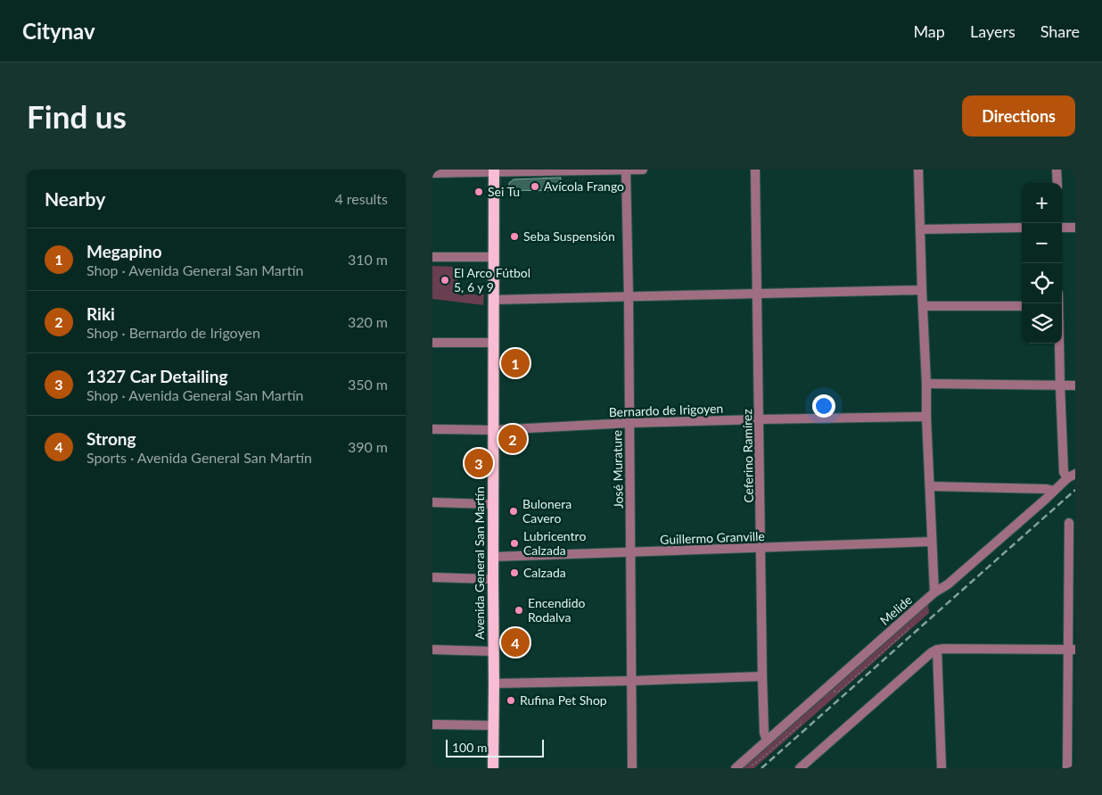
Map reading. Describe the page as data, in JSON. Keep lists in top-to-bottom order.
{
  "streets": {
    "main road": ["Avenida General San Martín"],
    "street": [
      "Bernardo de Irigoyen",
      "Ceferino Ramírez",
      "José Murature",
      "Guillermo Granville",
      "Melide"
    ]
  },
  "crossings": [
    ["Bernardo de Irigoyen", "Ceferino Ramírez"],
    ["Bernardo de Irigoyen", "José Murature"],
    ["Bernardo de Irigoyen", "Avenida General San Martín"],
    ["Ceferino Ramírez", "Guillermo Granville"],
    ["Ceferino Ramírez", "Melide"],
    ["José Murature", "Guillermo Granville"],
    ["Guillermo Granville", "Avenida General San Martín"]
  ],
  "places": [
    "Avícola Frango",
    "Sei Tu",
    "Seba Suspensión",
    "El Arco Fútbol 5, 6 y 9",
    "Bulonera Cavero",
    "Lubricentro Calzada",
    "Calzada",
    "Encendido Rodalva",
    "Rufina Pet Shop"
  ],
  "scale_bar": "100 m",
  "page": {
    "header": "Citynav",
    "nav": ["Map", "Layers", "Share"],
    "buttons": "Directions",
    "title": "Find us",
    "heading": ["Nearby", "4 results"],
    "map_buttons": ["+", "−"],
    "list": [
      {
        "mark": "1",
        "name": "Megapino",
        "note": "Shop · Avenida General San Martín",
        "value": "310 m"
      },
      {
        "mark": "2",
        "name": "Riki",
        "note": "Shop · Bernardo de Irigoyen",
        "value": "320 m"
      },
      {
        "mark": "3",
        "name": "1327 Car Detailing",
        "note": "Shop · Avenida General San Martín",
        "value": "350 m"
      },
      {
        "mark": "4",
        "name": "Strong",
        "note": "Sports · Avenida General San Martín",
        "value": "390 m"
      }
    ],
    "pins": [
      "1",
      "2",
      "3",
      "4"
    ],
    "scale": "100 m"
  }
}
